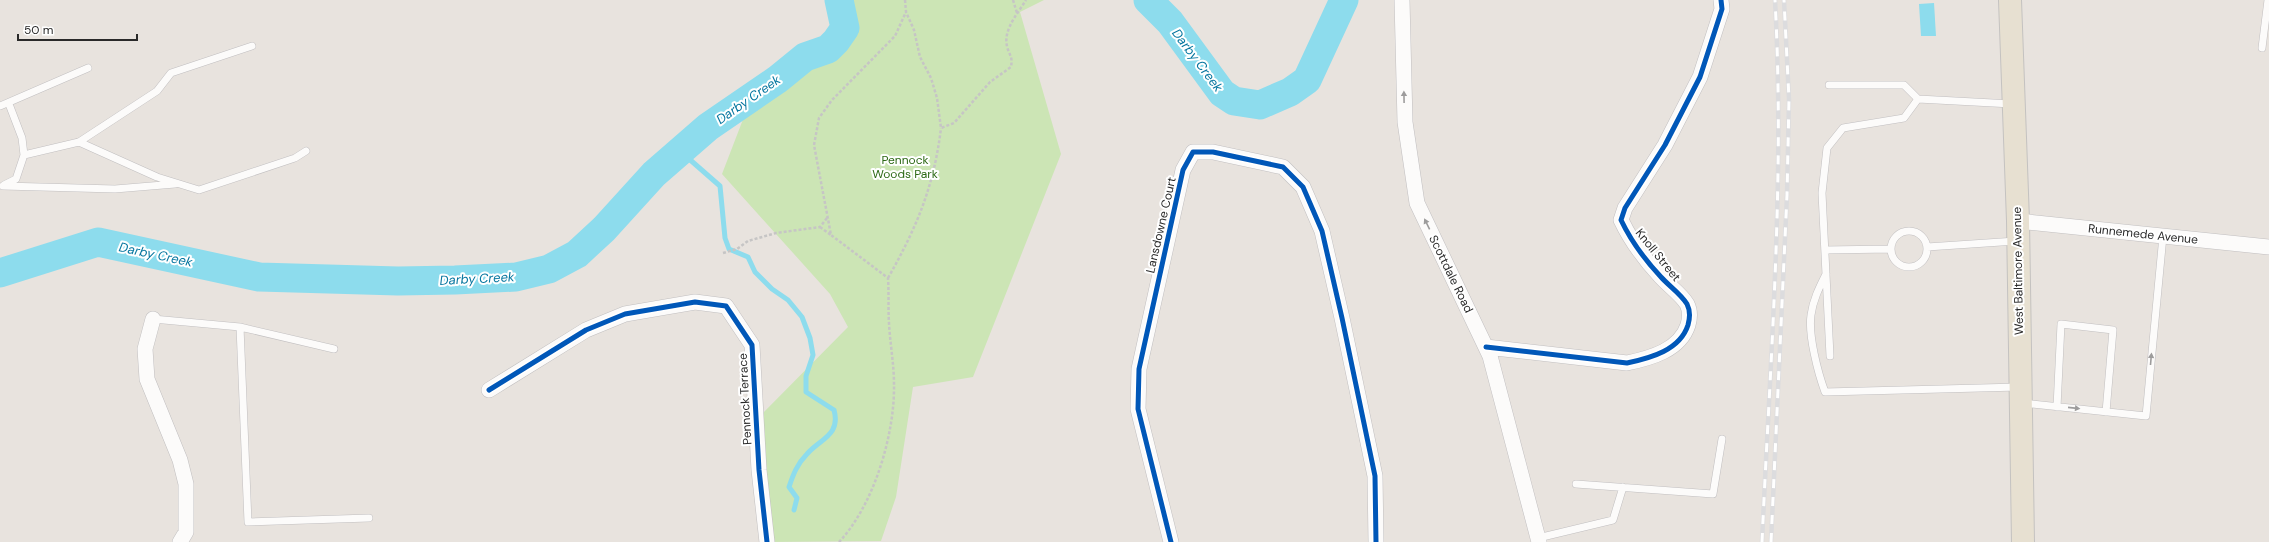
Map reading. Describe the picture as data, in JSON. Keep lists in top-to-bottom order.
{
  "streets": {
    "main road": ["West Baltimore Avenue"],
    "street": [
      "Lansdowne Court",
      "Runnemede Avenue",
      "Knoll Street",
      "Scottdale Road",
      "Pennock Terrace"
    ]
  },
  "crossings": [
    ["Runnemede Avenue", "West Baltimore Avenue"],
    ["Knoll Street", "Scottdale Road"]
  ],
  "one_way": ["Scottdale Road"],
  "water": ["Darby Creek"],
  "parks": ["Pennock Woods Park"],
  "scale_bar": "50 m"
}
